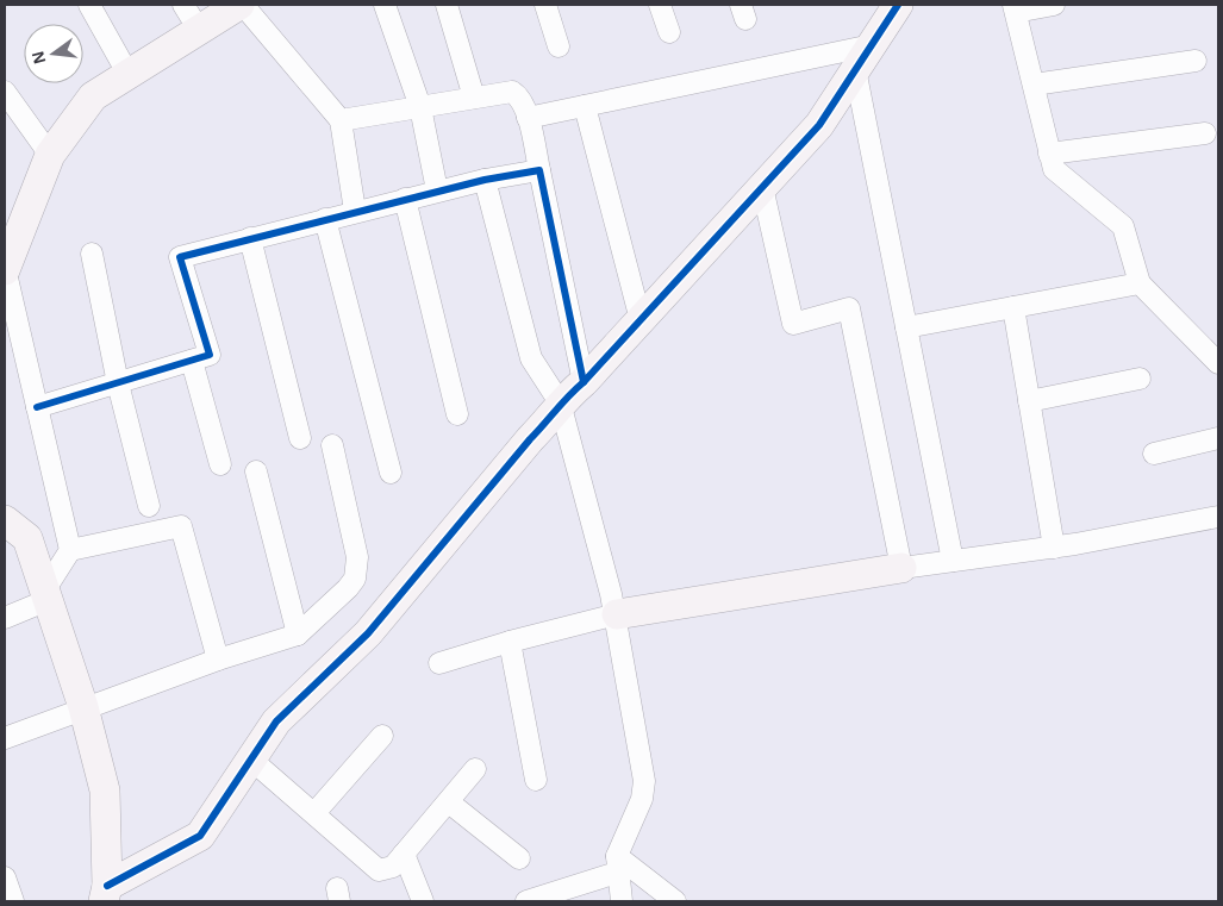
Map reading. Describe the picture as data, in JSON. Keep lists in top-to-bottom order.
{
  "north": "left"
}
